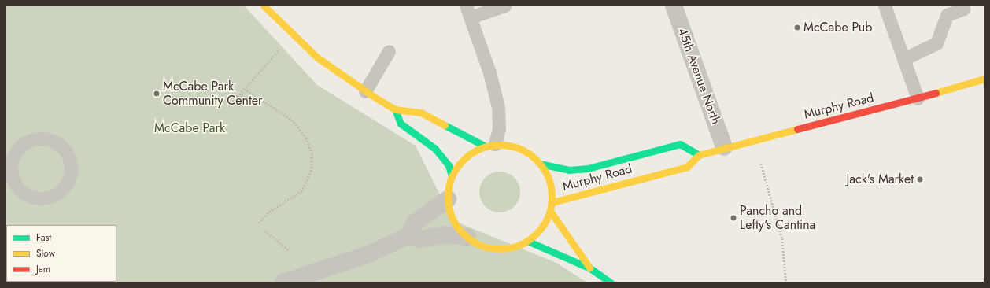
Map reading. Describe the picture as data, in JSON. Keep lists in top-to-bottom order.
{
  "streets": {
    "main road": ["Murphy Road"],
    "street": ["45th Avenue North"]
  },
  "crossings": [
    ["45th Avenue North", "Murphy Road"]
  ],
  "parks": ["McCabe Park"],
  "places": [
    "McCabe Pub",
    "McCabe Park Community Center",
    "Jack's Market",
    "Pancho and Lefty's Cantina"
  ],
  "legend": ["Fast", "Slow", "Jam"]
}
